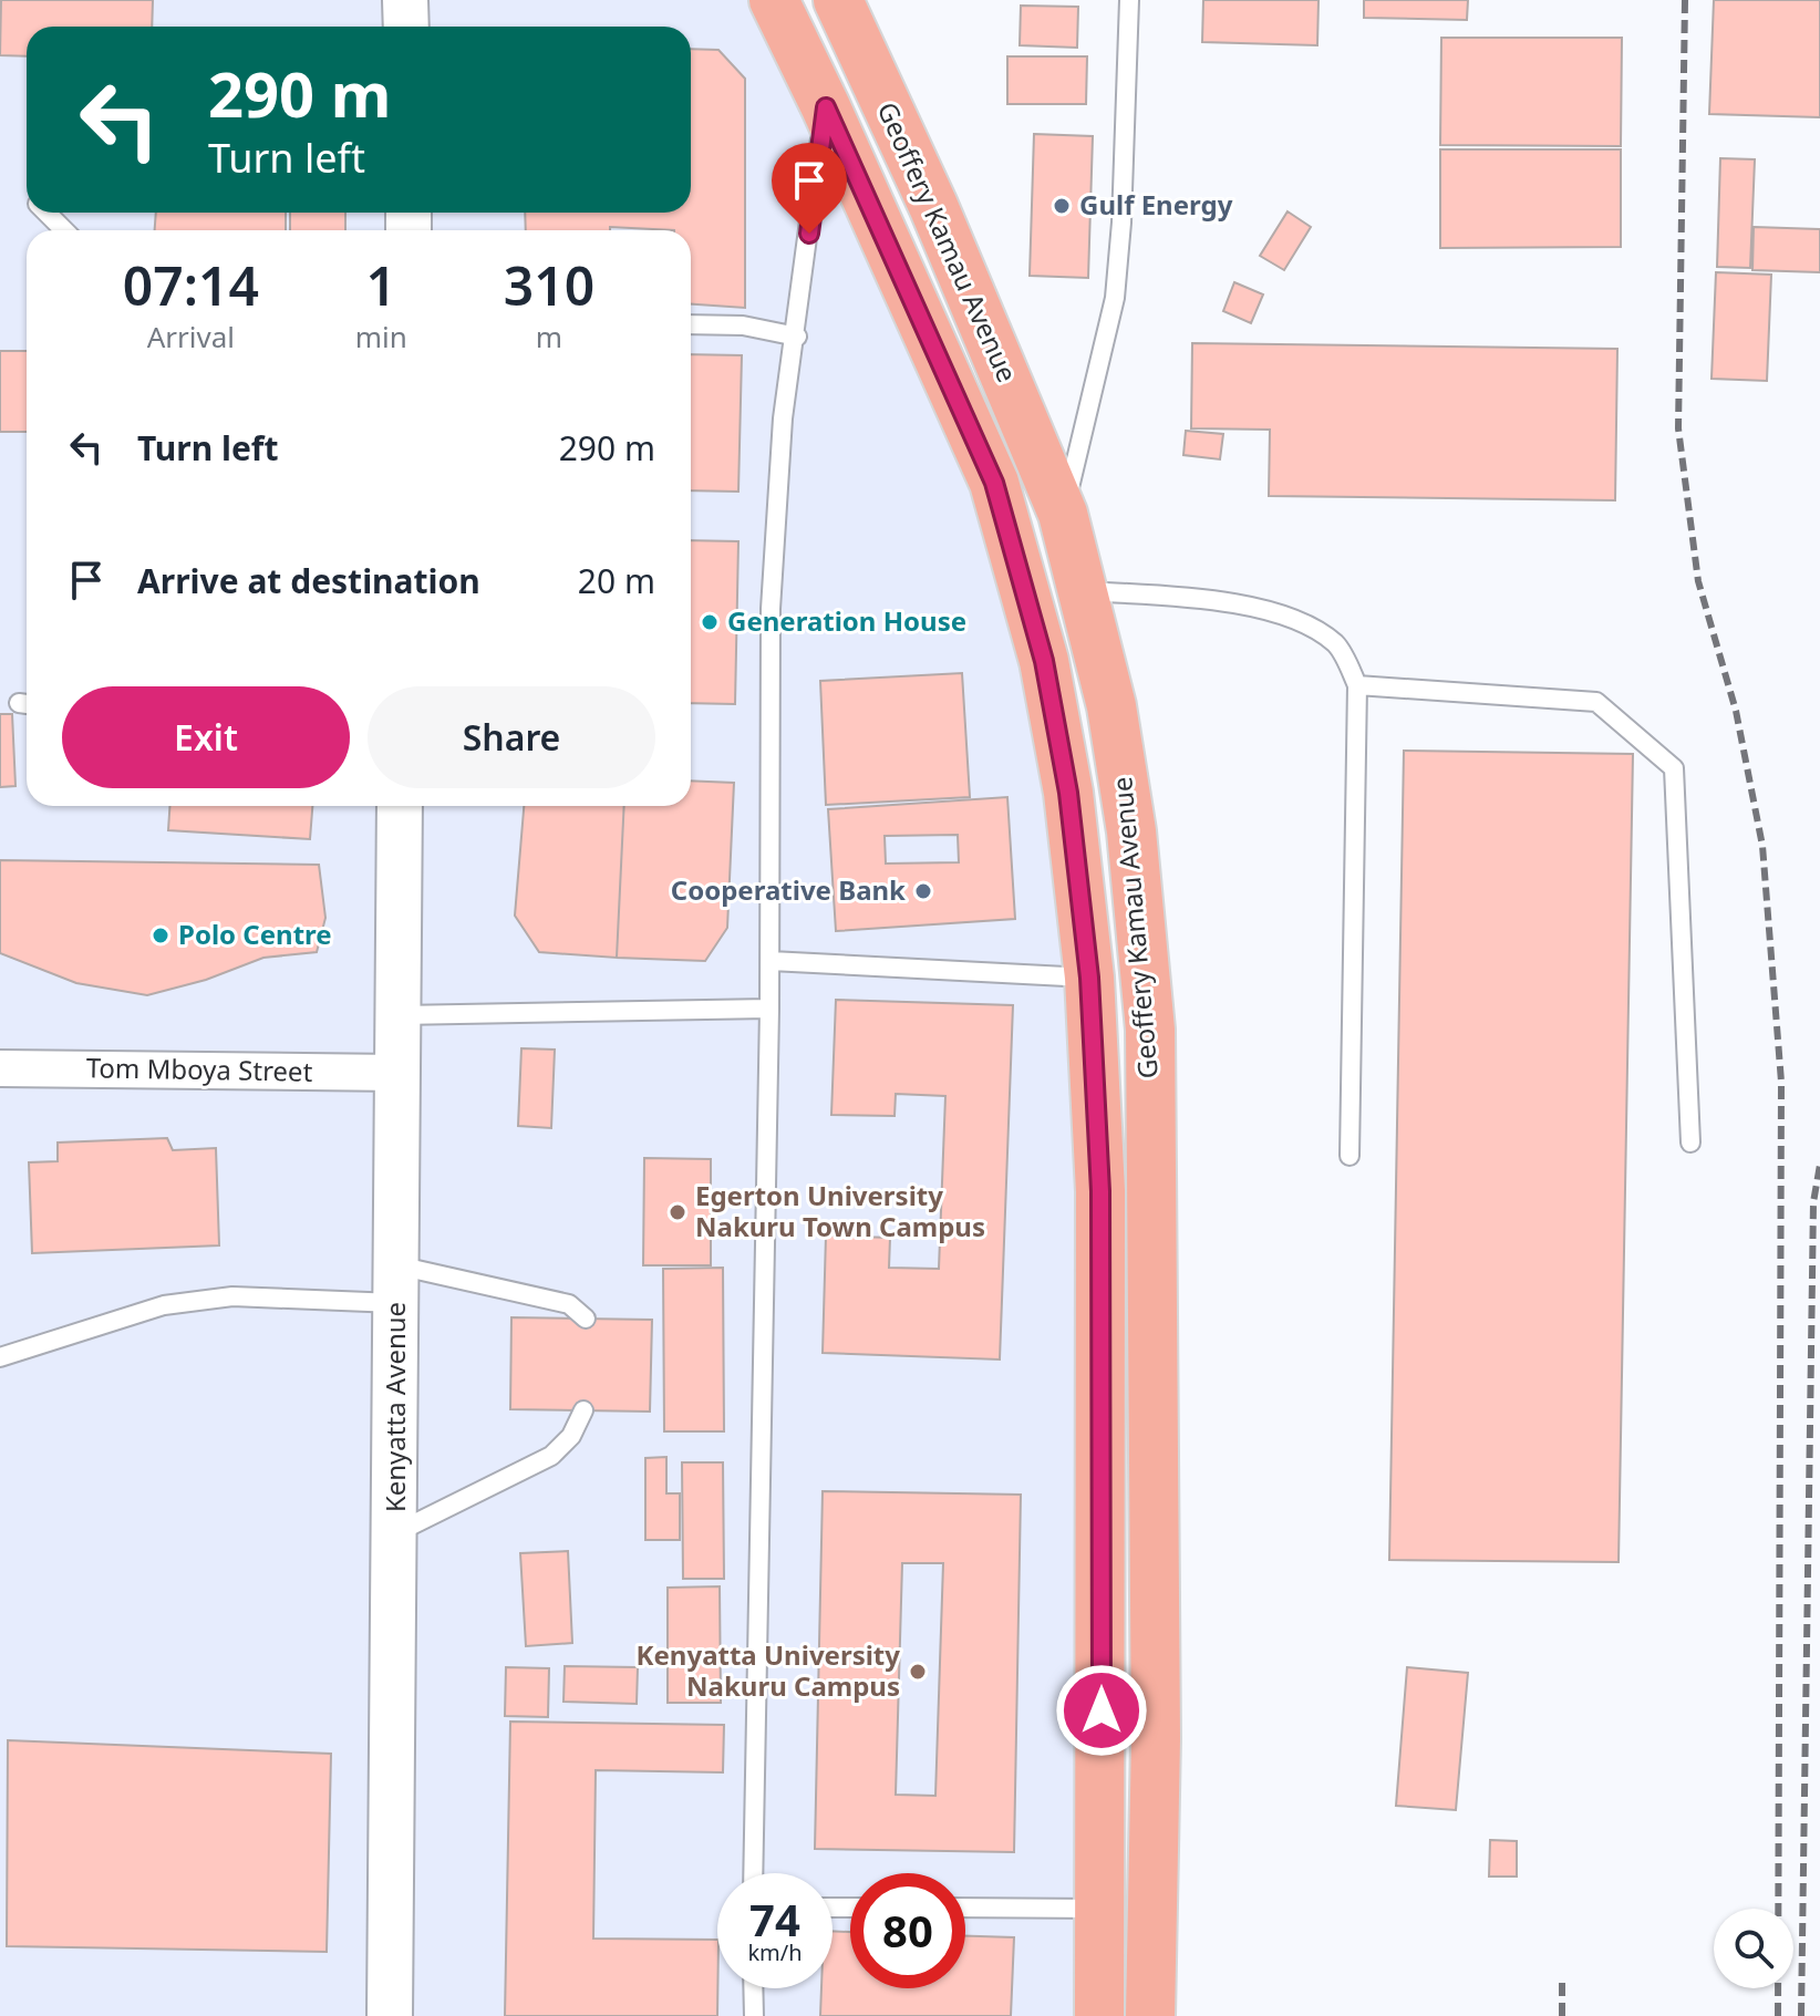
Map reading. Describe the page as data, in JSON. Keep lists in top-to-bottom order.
{
  "streets": {
    "highway": ["Geoffery Kamau Avenue"],
    "street": ["Tom Mboya Street", "Kenyatta Avenue"]
  },
  "crossings": [
    ["Tom Mboya Street", "Kenyatta Avenue"]
  ],
  "places": [
    "Gulf Energy",
    "Generation House",
    "Cooperative Bank",
    "Polo Centre",
    "Egerton University Nakuru Town Campus",
    "Kenyatta University Nakuru Campus"
  ],
  "page": {
    "turn": ["290 m", "Turn left"],
    "eta": [
      "07:14",
      "Arrival",
      "1",
      "min",
      "310",
      "m"
    ],
    "list": [
      {
        "name": "Turn left",
        "value": "290 m"
      },
      {
        "name": "Arrive at destination",
        "value": "20 m"
      }
    ],
    "buttons": ["Exit", "Share"],
    "speed": "74 km/h",
    "limit": "80"
  }
}
